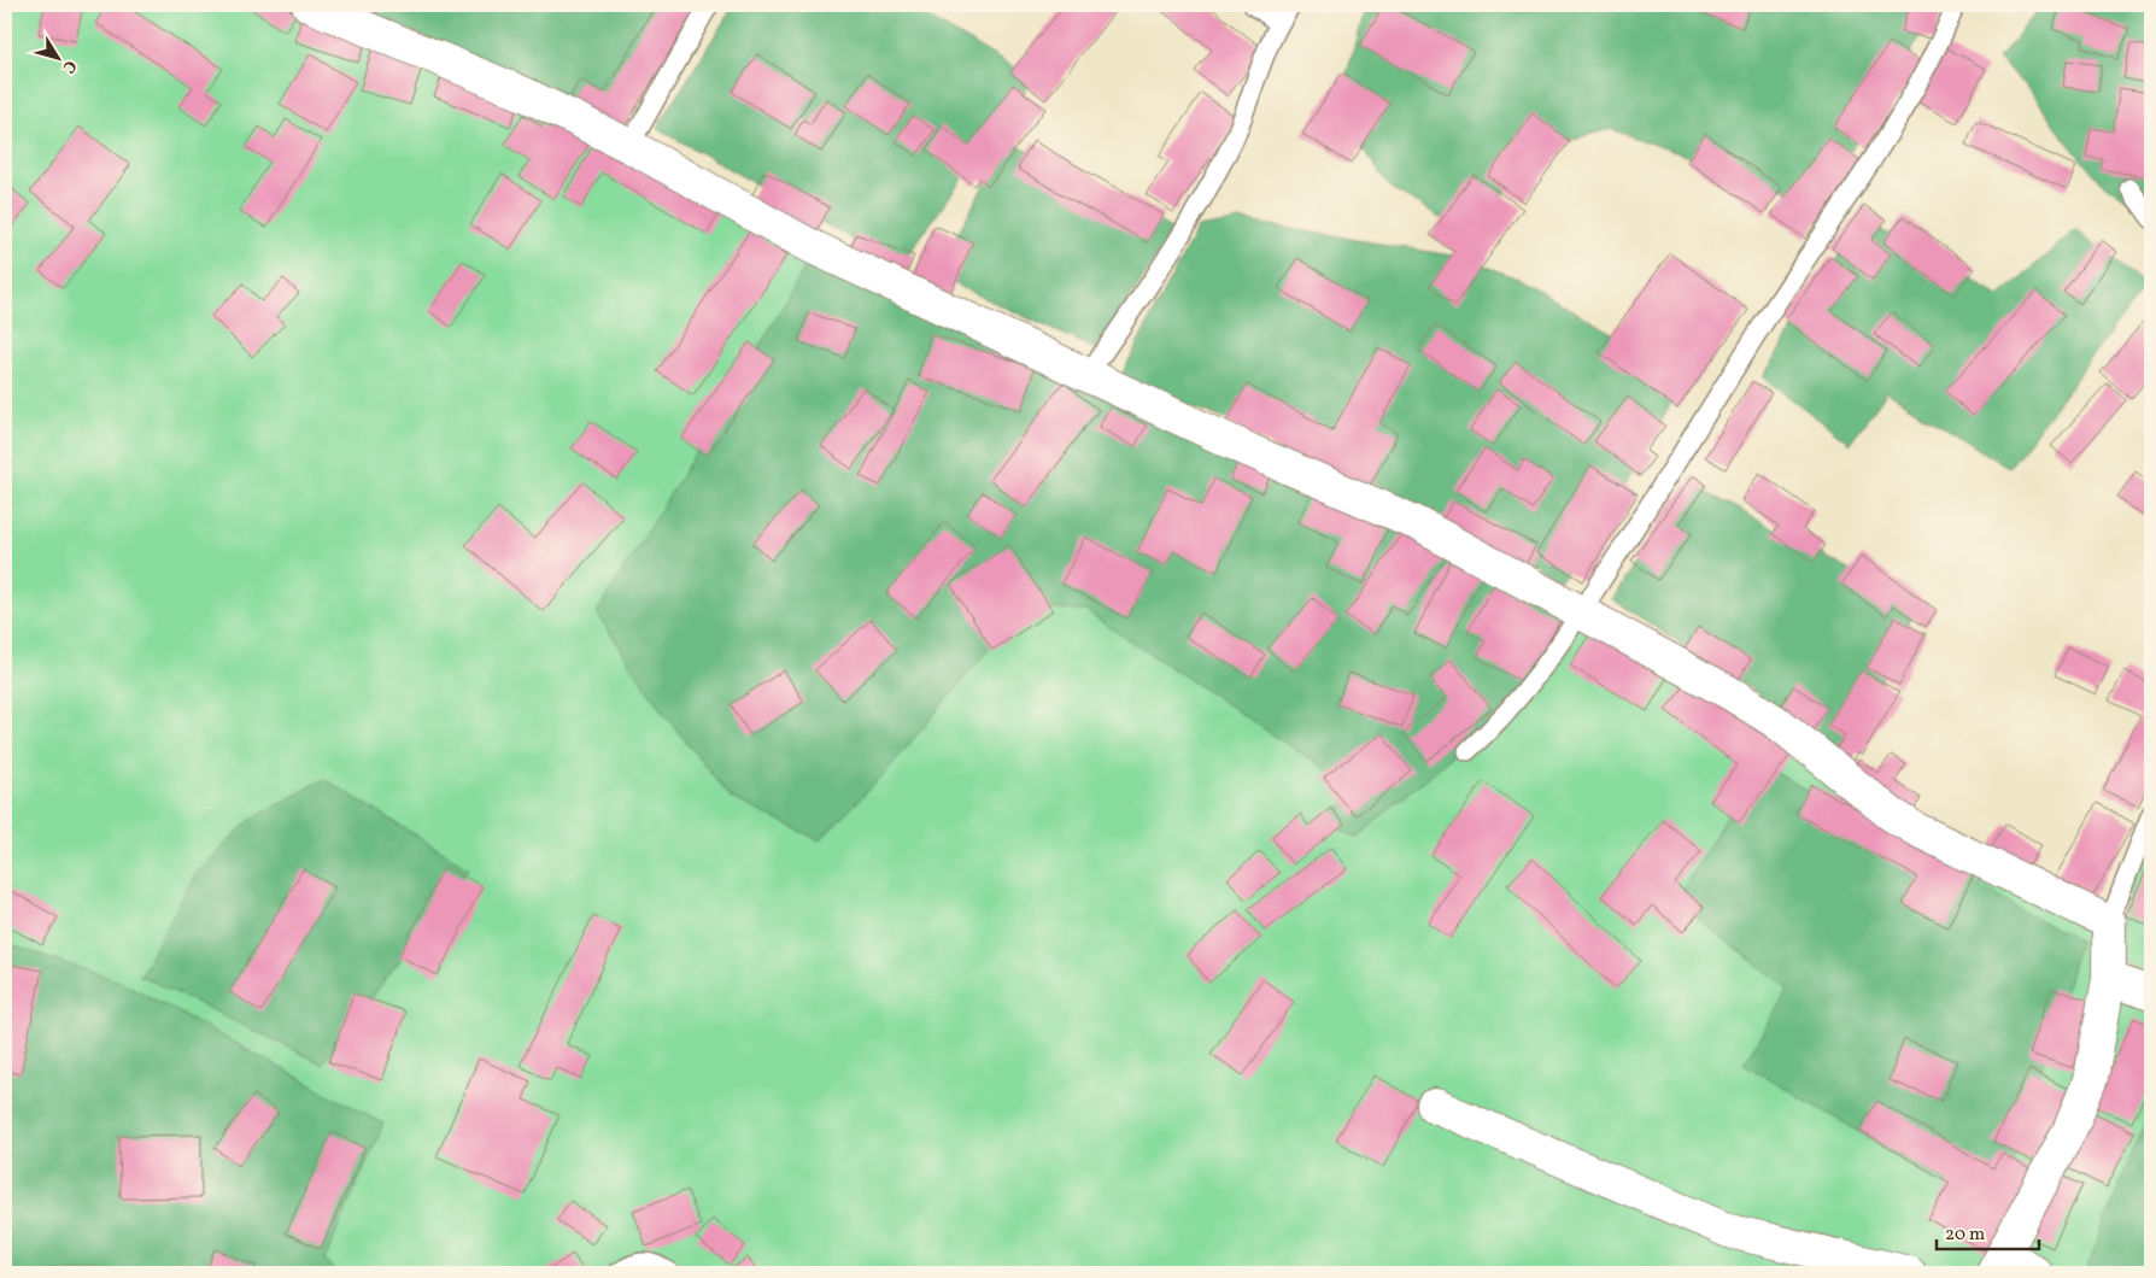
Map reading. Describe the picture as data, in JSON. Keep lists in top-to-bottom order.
{
  "scale_bar": "20 m",
  "north": "bottom right"
}
